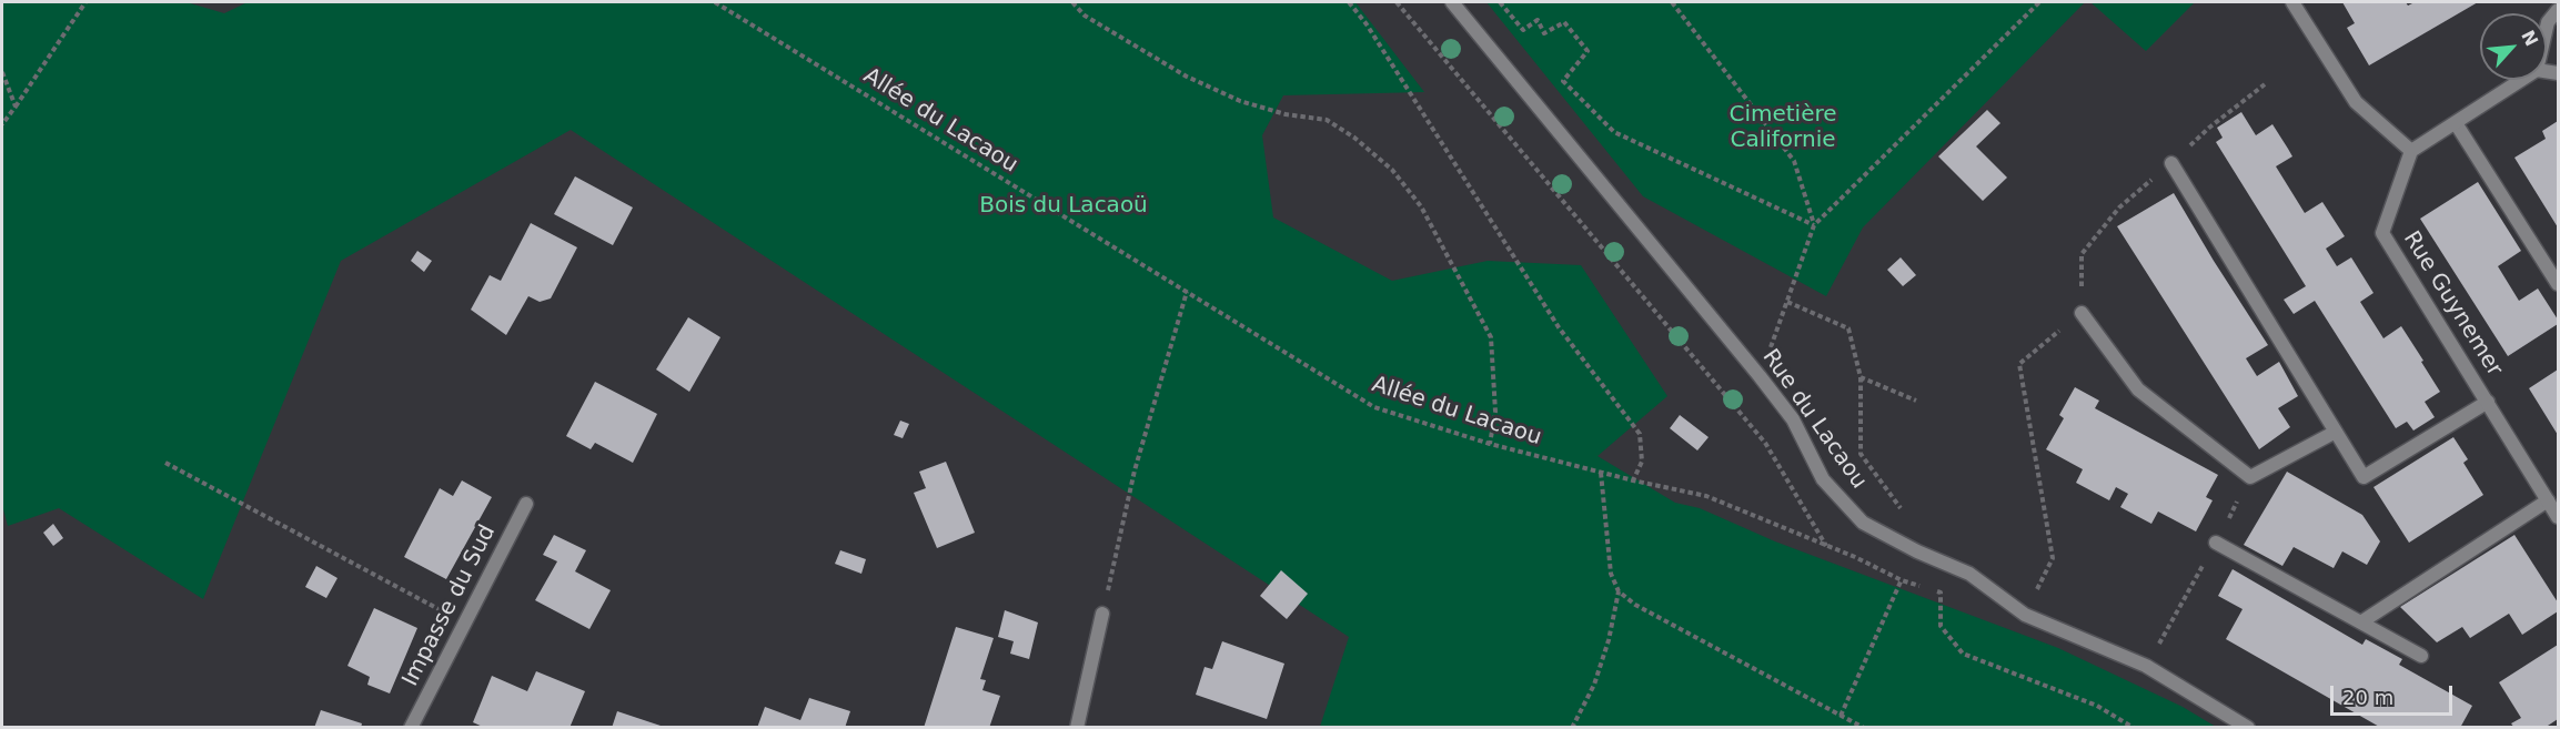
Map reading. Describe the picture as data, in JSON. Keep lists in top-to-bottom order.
{
  "streets": {
    "street": ["Rue Guynemer", "Rue du Lacaou", "Impasse du Sud"],
    "path": ["Allée du Lacaou"]
  },
  "parks": ["Cimetière Californie", "Bois du Lacaoü"],
  "scale_bar": "20 m",
  "north": "top right"
}
